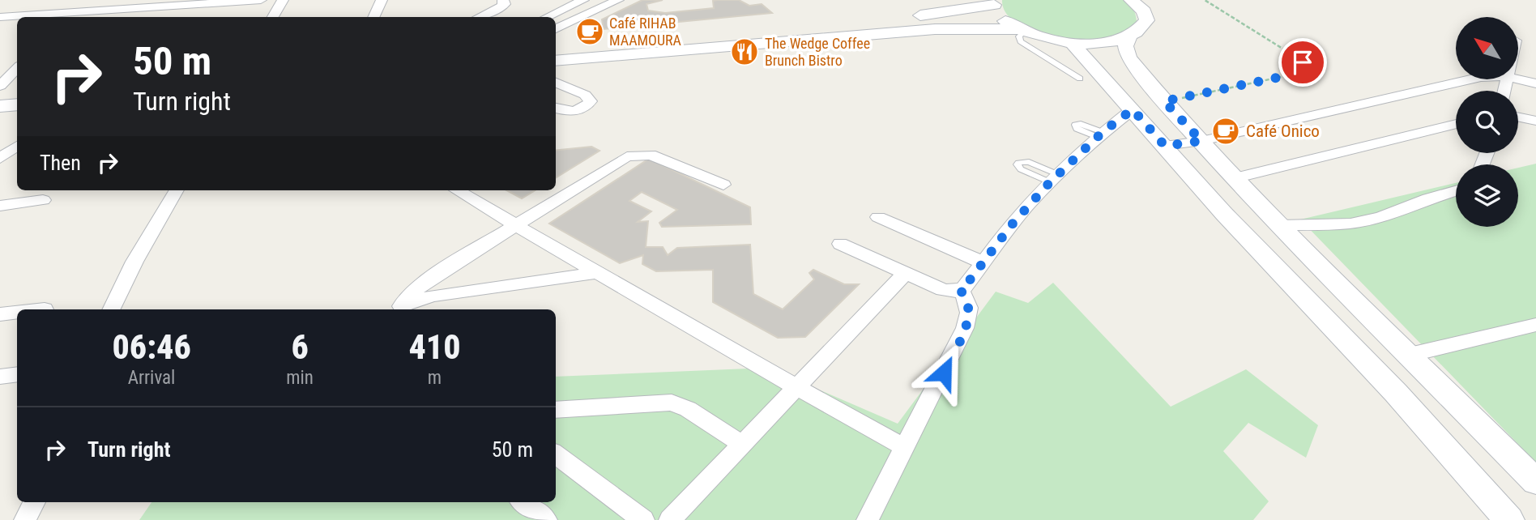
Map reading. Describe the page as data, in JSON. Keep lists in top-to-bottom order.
{
  "places": {
    "cafe": ["Café RIHAB MAAMOURA", "Café Onico"],
    "restaurant": ["The Wedge Coffee Brunch Bistro"]
  },
  "north": "top left",
  "page": {
    "turn": ["50 m", "Turn right"],
    "then": "Then",
    "eta": [
      "06:46",
      "Arrival",
      "6",
      "min",
      "410",
      "m"
    ],
    "list": [
      {
        "name": "Turn right",
        "value": "50 m"
      }
    ]
  }
}
